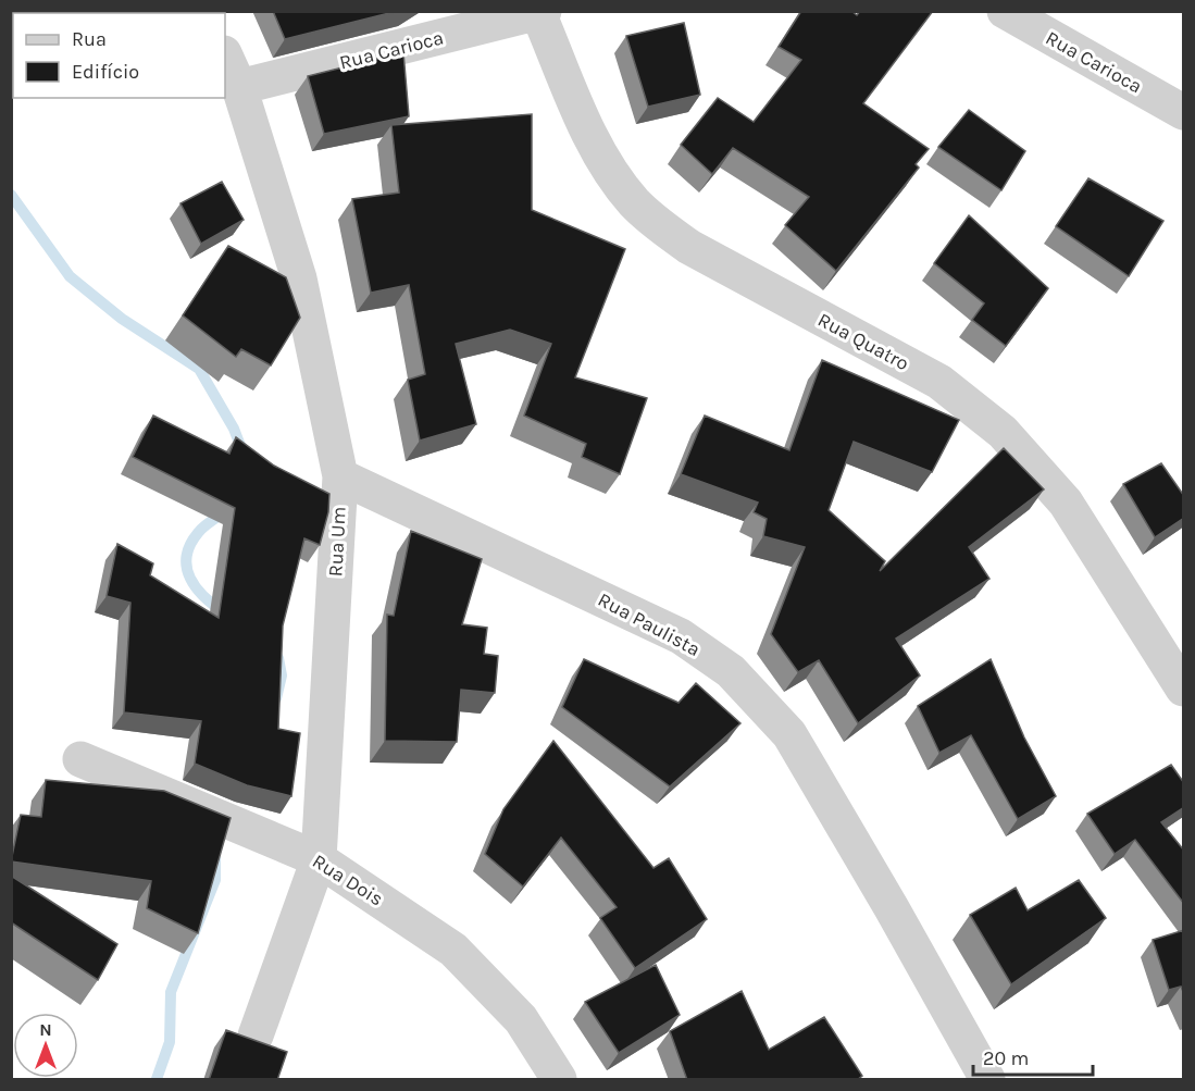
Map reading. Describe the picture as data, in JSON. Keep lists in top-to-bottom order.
{
  "streets": {
    "street": [
      "Rua Carioca",
      "Rua Quatro",
      "Rua Um",
      "Rua Paulista",
      "Rua Dois"
    ]
  },
  "crossings": [
    ["Rua Carioca", "Rua Quatro"],
    ["Rua Carioca", "Rua Um"],
    ["Rua Um", "Rua Paulista"],
    ["Rua Um", "Rua Dois"]
  ],
  "legend": ["Rua", "Edifício"],
  "scale_bar": "20 m",
  "north": "top"
}
